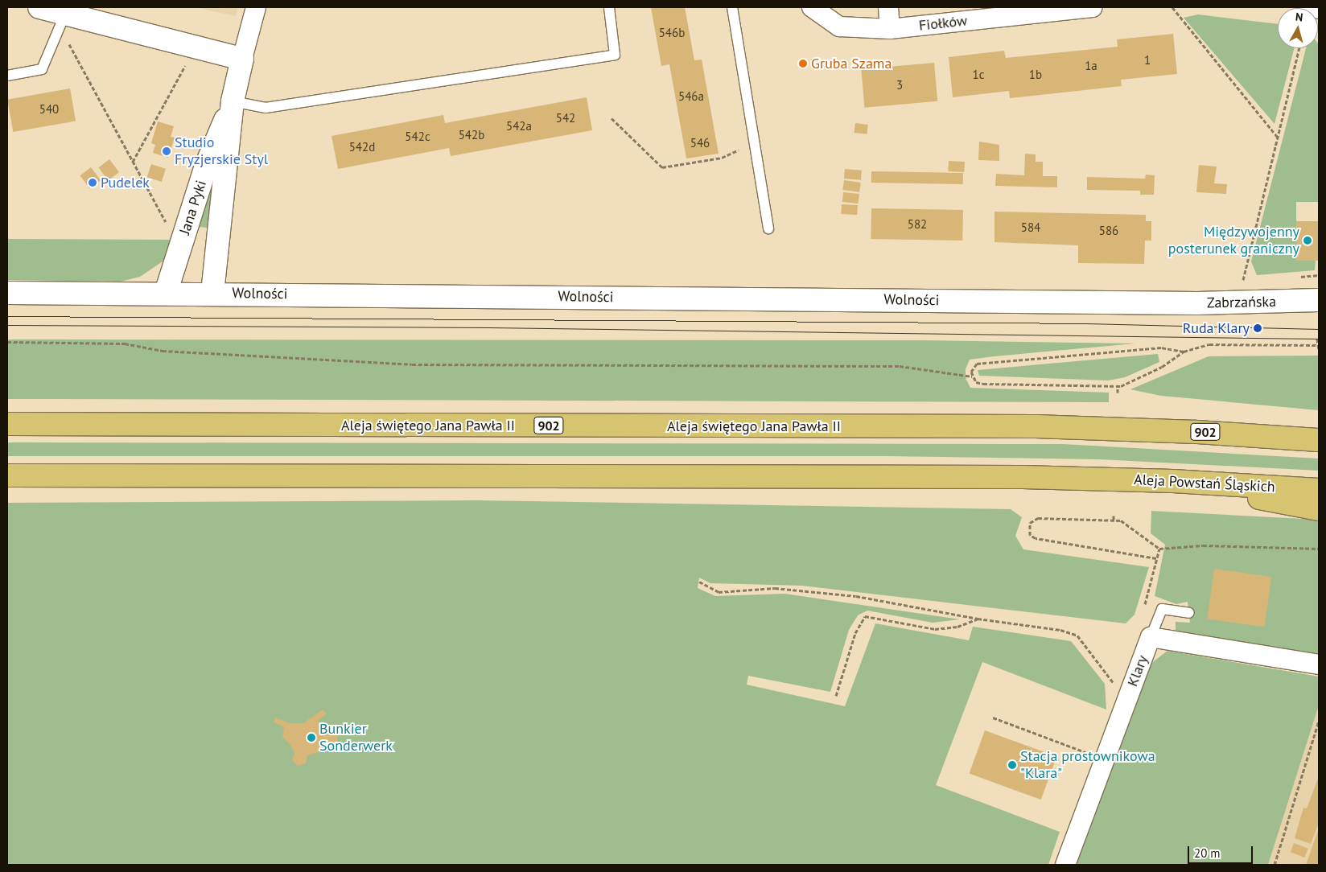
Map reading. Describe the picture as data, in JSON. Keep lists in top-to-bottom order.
{
  "streets": {
    "main road": ["Aleja świętego Jana Pawła II", "902", "Aleja Powstań Śląskich"],
    "street": [
      "Fiołków",
      "Jana Pyki",
      "Wolności",
      "Zabrzańska",
      "Klary"
    ]
  },
  "crossings": [
    ["Jana Pyki", "Wolności"],
    ["Wolności", "Zabrzańska"]
  ],
  "places": [
    "Gruba Szama",
    "Studio Fryzjerskie Styl",
    "Pudelek",
    "Międzywojenny posterunek graniczny",
    "Ruda Klary",
    "Bunkier Sonderwerk",
    "Stacja prostownikowa \"Klara\""
  ],
  "house_numbers": [
    "546b",
    "1",
    "1a",
    "1c",
    "1b",
    "3",
    "546a",
    "540",
    "542",
    "542a",
    "542b",
    "542c",
    "546",
    "542d",
    "582",
    "584",
    "586"
  ],
  "scale_bar": "20 m",
  "north": "top"
}
